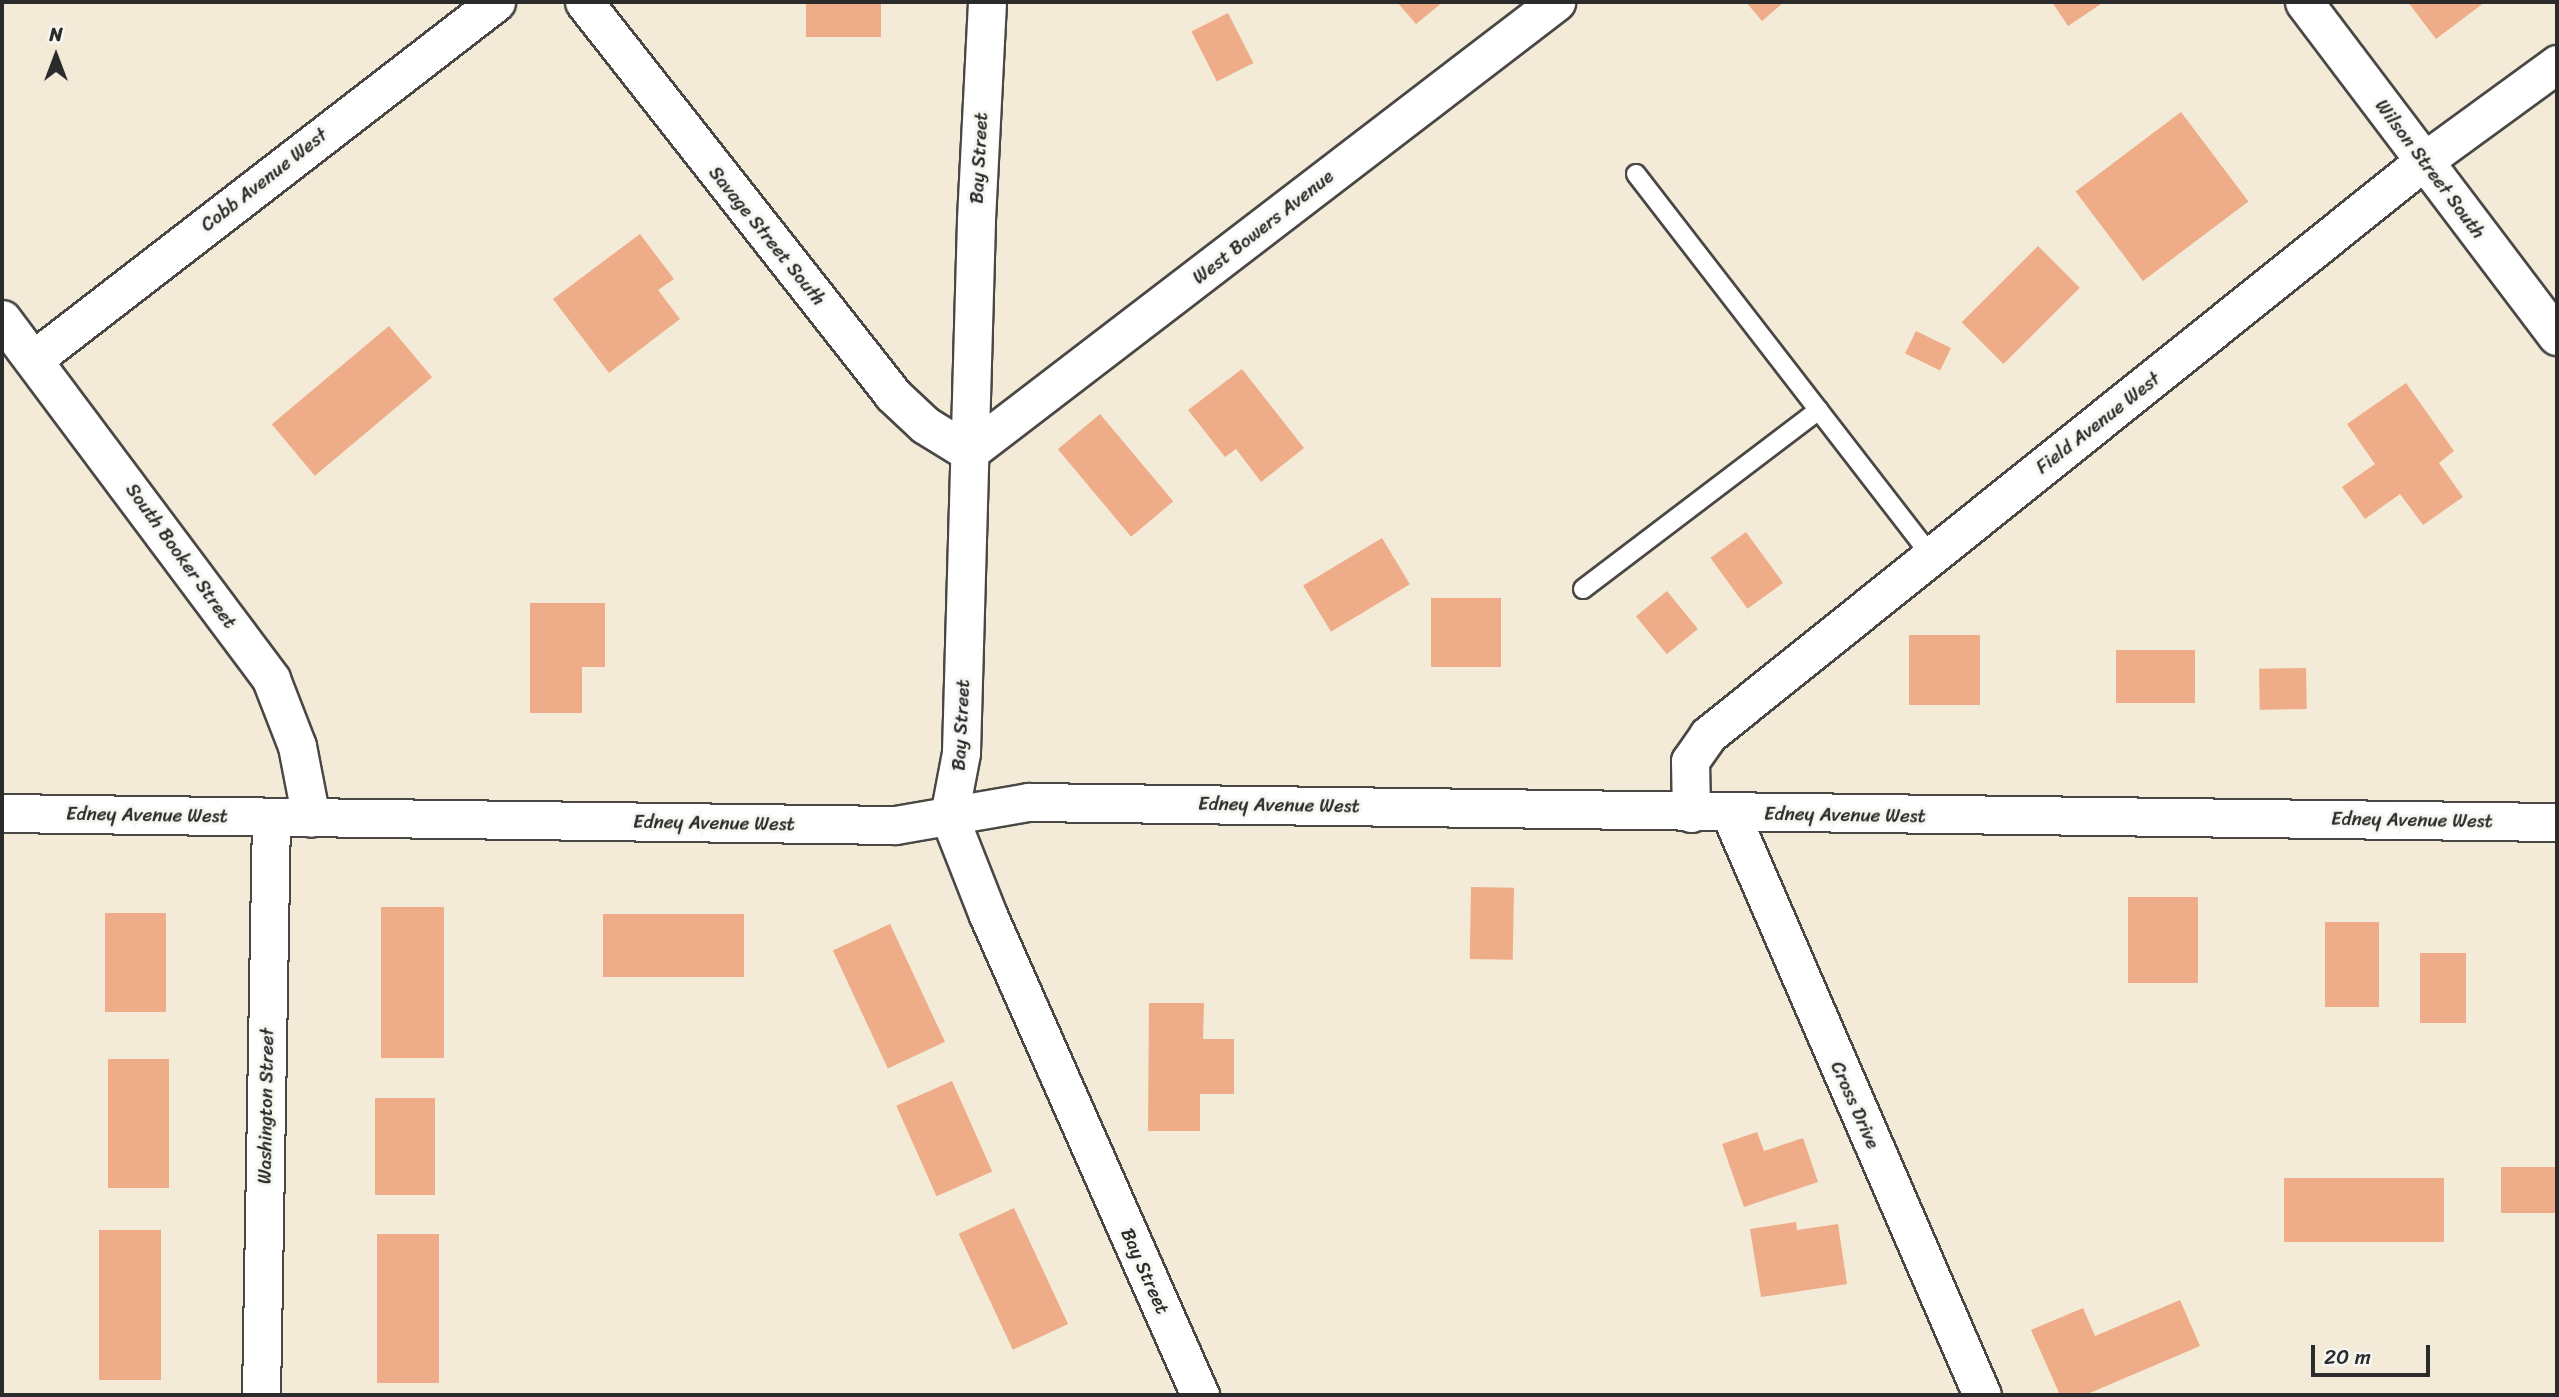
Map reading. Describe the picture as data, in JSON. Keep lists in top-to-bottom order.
{
  "streets": {
    "street": [
      "Bay Street",
      "Wilson Street South",
      "Cobb Avenue West",
      "West Bowers Avenue",
      "Savage Street South",
      "Field Avenue West",
      "South Booker Street",
      "Edney Avenue West",
      "Cross Drive",
      "Washington Street"
    ]
  },
  "crossings": [
    ["Bay Street", "West Bowers Avenue"],
    ["Bay Street", "Savage Street South"],
    ["Bay Street", "Edney Avenue West"],
    ["Wilson Street South", "Field Avenue West"],
    ["Cobb Avenue West", "South Booker Street"],
    ["West Bowers Avenue", "Savage Street South"],
    ["Field Avenue West", "Edney Avenue West"],
    ["South Booker Street", "Edney Avenue West"],
    ["Edney Avenue West", "Cross Drive"],
    ["Edney Avenue West", "Washington Street"]
  ],
  "scale_bar": "20 m",
  "north": "top"
}
